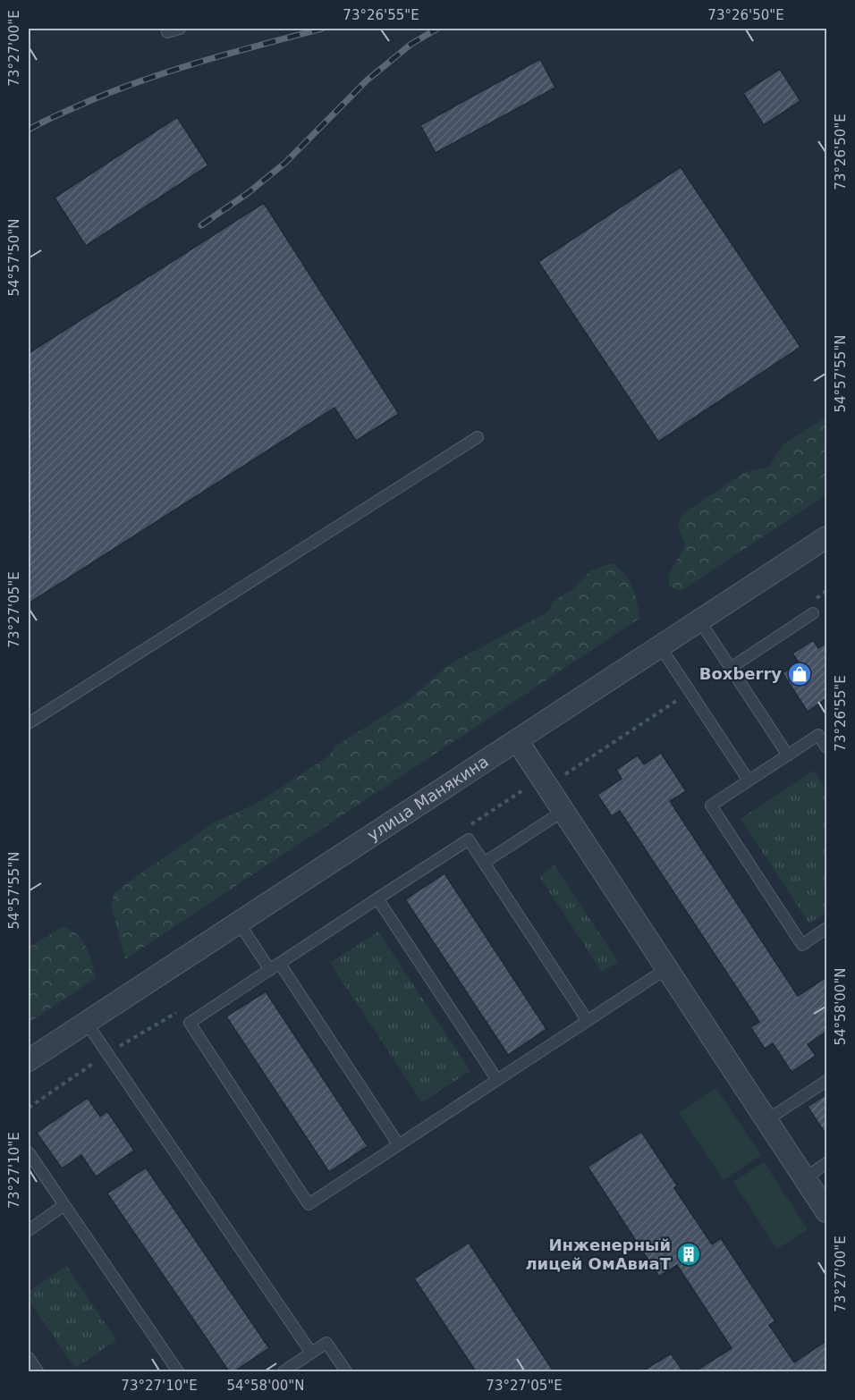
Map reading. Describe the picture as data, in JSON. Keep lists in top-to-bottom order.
{
  "streets": {
    "street": ["улица Манякина"]
  },
  "places": {
    "shop": ["Boxberry"],
    "building": ["Инженерный лицей ОмАвиаТ"]
  },
  "coordinates": [
    "73°26'55\"E",
    "73°26'50\"E",
    "73°27'00\"E",
    "54°57'50\"N",
    "54°57'55\"N",
    "73°27'05\"E",
    "54°58'00\"N",
    "73°27'10\"E"
  ]
}
